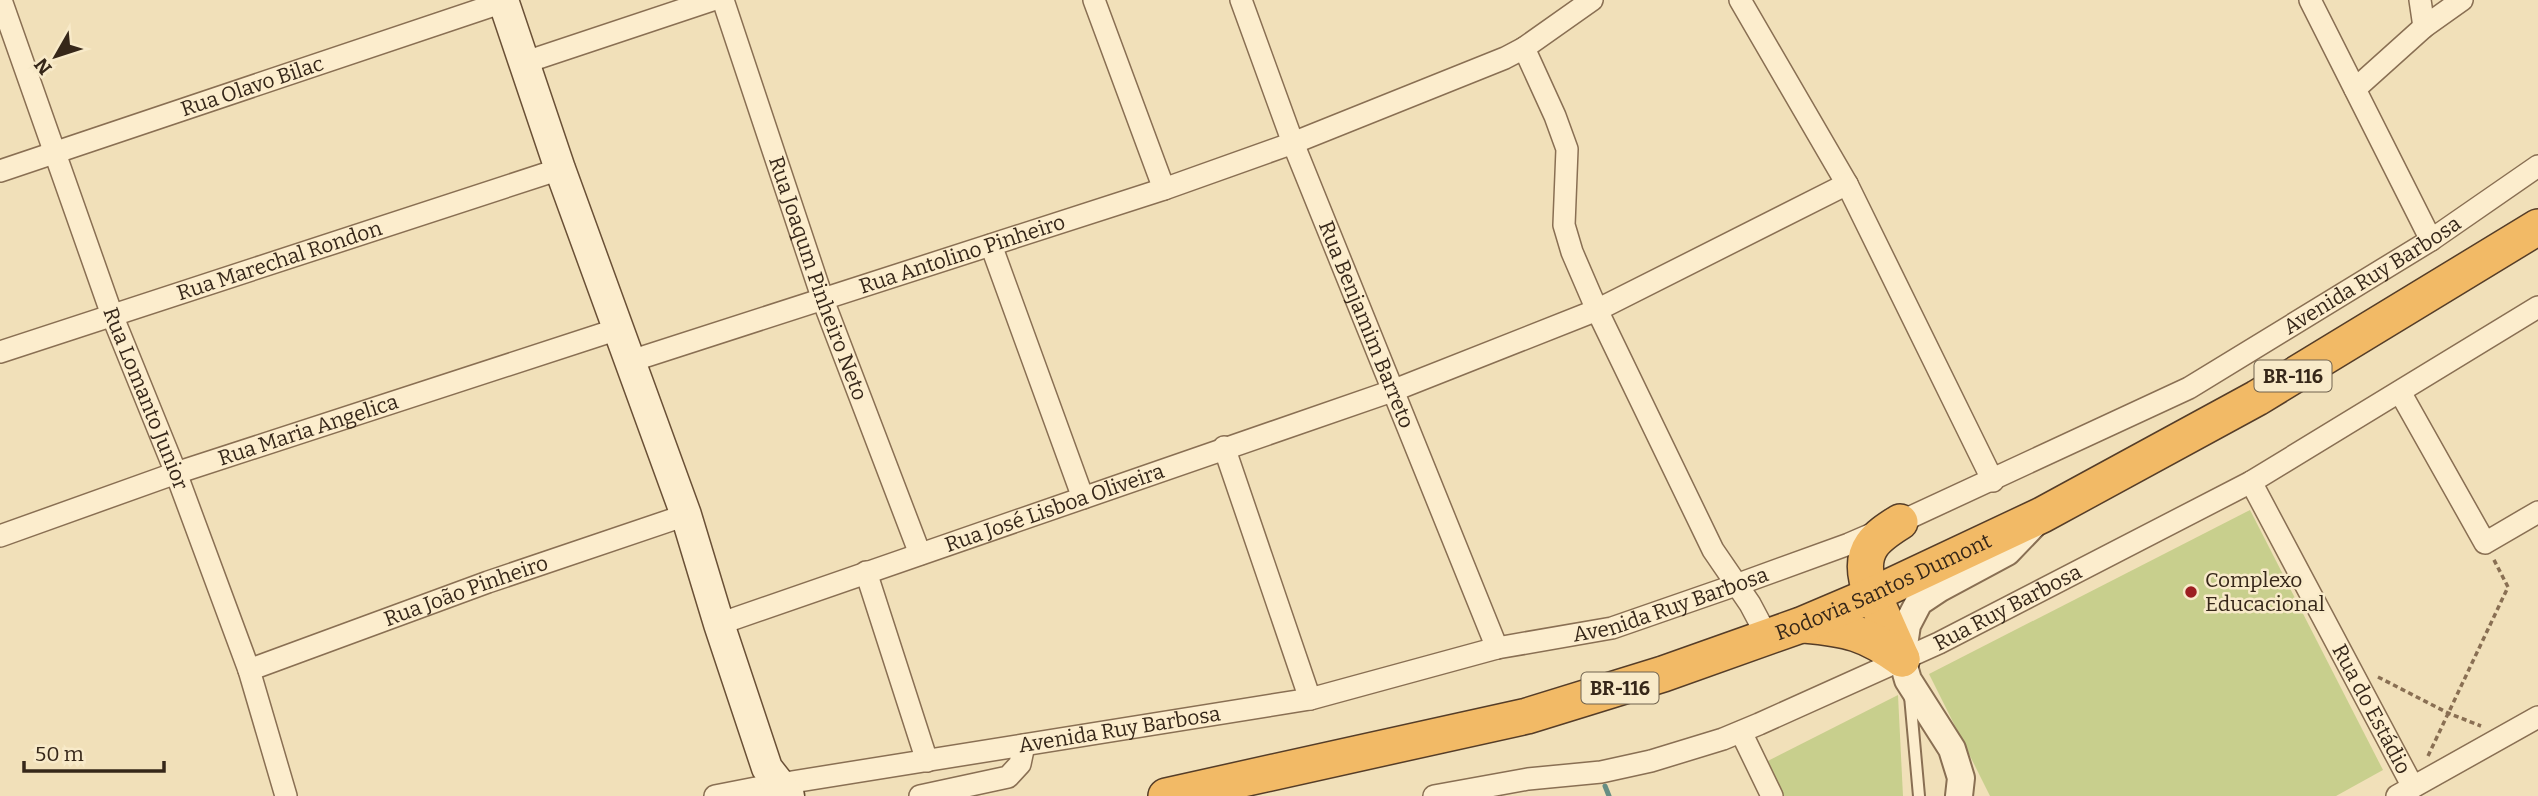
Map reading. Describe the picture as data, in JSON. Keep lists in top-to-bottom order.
{
  "streets": {
    "highway": ["BR-116", "Rodovia Santos Dumont"],
    "street": [
      "Rua Olavo Bilac",
      "Rua Antolino Pinheiro",
      "Rua Marechal Rondon",
      "Avenida Ruy Barbosa",
      "Rua Joaqum Pinheiro Neto",
      "Rua Benjamim Barreto",
      "Rua Lomanto Junior",
      "Rua Maria Angelica",
      "Rua José Lisboa Oliveira",
      "Rua João Pinheiro",
      "Rua Ruy Barbosa",
      "Rua do Estádio"
    ]
  },
  "crossings": [
    ["Rua Olavo Bilac", "Rua Lomanto Junior"],
    ["Rua Antolino Pinheiro", "Rua Joaqum Pinheiro Neto"],
    ["Rua Antolino Pinheiro", "Rua Benjamim Barreto"],
    ["Rua Marechal Rondon", "Rua Lomanto Junior"],
    ["Avenida Ruy Barbosa", "Rua Benjamim Barreto"],
    ["Rua Joaqum Pinheiro Neto", "Rua José Lisboa Oliveira"],
    ["Rua Benjamim Barreto", "Rua José Lisboa Oliveira"],
    ["Rua Lomanto Junior", "Rua Maria Angelica"],
    ["Rua Lomanto Junior", "Rua João Pinheiro"],
    ["Rua Ruy Barbosa", "Rua do Estádio"]
  ],
  "places": ["Complexo Educacional"],
  "scale_bar": "50 m",
  "north": "bottom left"
}
